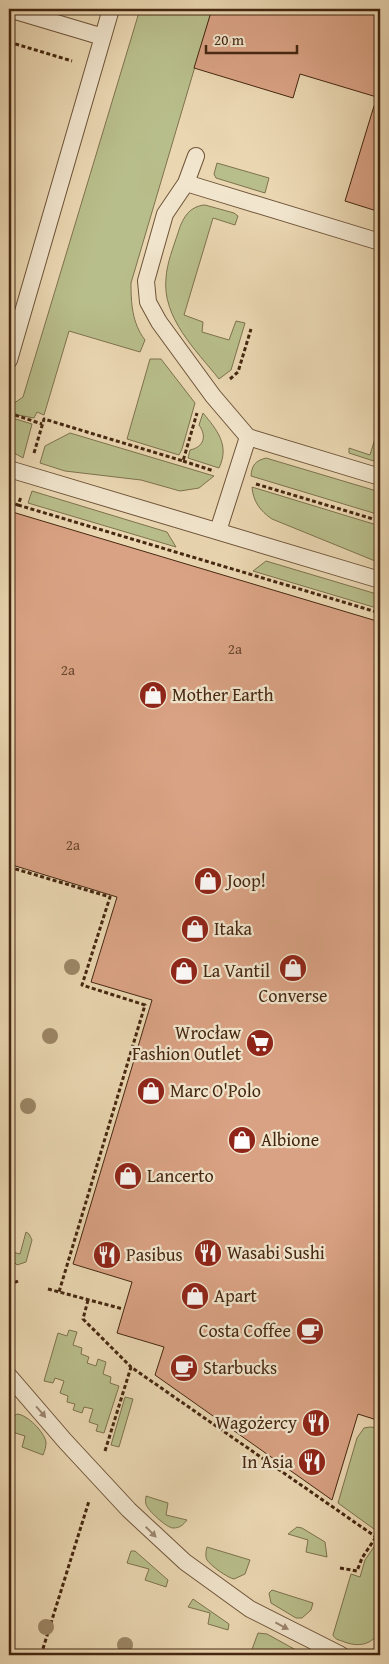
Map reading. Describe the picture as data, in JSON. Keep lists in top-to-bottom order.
{
  "places": {
    "shop": [
      "Mother Earth",
      "Joop!",
      "Itaka",
      "Converse",
      "La Vantil",
      "Marc O'Polo",
      "Albione",
      "Lancerto",
      "Apart"
    ],
    "supermarket": ["Wrocław Fashion Outlet"],
    "restaurant": [
      "Wasabi Sushi",
      "Pasibus",
      "Wagożercy",
      "In Asia"
    ],
    "cafe": ["Costa Coffee", "Starbucks"]
  },
  "house_numbers": ["2a", "2a", "2a"],
  "scale_bar": "20 m"
}
